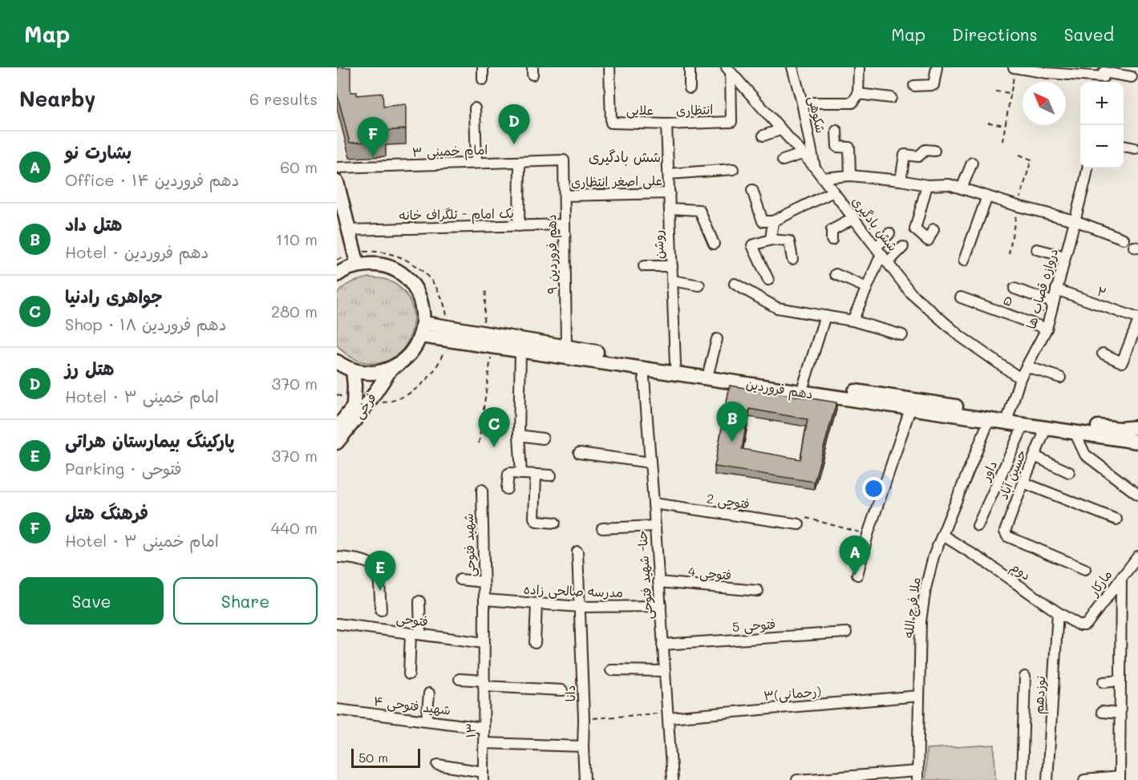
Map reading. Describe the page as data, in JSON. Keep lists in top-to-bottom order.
{
  "streets": {
    "main road": ["دهم فروردین", "فرخی"],
    "street": [
      "علایی",
      "انتظاری",
      "شکوهی",
      "امام خمینی ۳",
      "علی اصغر انتظاری",
      "یک امام - تلگراف خانه",
      "شش بادگیری",
      "روشن",
      "دهم فروردین ۹",
      "دروازه قصاب ها",
      "۲",
      "۵",
      "داور",
      "حسین آباد",
      "فتوحی 2",
      "شهید فتوحی",
      "دوم",
      "فتوحی 4",
      "حنا- شهید فتوحی",
      "مارکار",
      "مدرسه صالحی زاده",
      "ملا فرج الله",
      "فتوحی",
      "فتوحی 5",
      "دانا",
      "۳(رحمانی)",
      "نوزدهم",
      "شهید فتوحی ۴",
      "۱۳"
    ]
  },
  "crossings": [
    ["علایی", "انتظاری"],
    ["علایی", "روشن"],
    ["انتظاری", "شش بادگیری"],
    ["انتظاری", "روشن"],
    ["شکوهی", "شش بادگیری"],
    ["امام خمینی ۳", "دهم فروردین ۹"],
    ["علی اصغر انتظاری", "روشن"],
    ["علی اصغر انتظاری", "دهم فروردین ۹"],
    ["یک امام - تلگراف خانه", "دهم فروردین ۹"],
    ["شش بادگیری", "دروازه قصاب ها"],
    ["روشن", "دهم فروردین"],
    ["دهم فروردین ۹", "دهم فروردین"],
    ["دروازه قصاب ها", "۲"],
    ["دروازه قصاب ها", "۵"],
    ["دروازه قصاب ها", "دهم فروردین"],
    ["دهم فروردین", "داور"],
    ["دهم فروردین", "حسین آباد"],
    ["دهم فروردین", "حنا- شهید فتوحی"],
    ["دهم فروردین", "ملا فرج الله"],
    ["فتوحی 2", "حنا- شهید فتوحی"],
    ["شهید فتوحی", "مدرسه صالحی زاده"],
    ["شهید فتوحی", "۱۳"],
    ["دوم", "مارکار"],
    ["دوم", "ملا فرج الله"],
    ["دوم", "نوزدهم"],
    ["فتوحی 4", "حنا- شهید فتوحی"],
    ["حنا- شهید فتوحی", "مدرسه صالحی زاده"],
    ["حنا- شهید فتوحی", "فتوحی 5"],
    ["حنا- شهید فتوحی", "۳(رحمانی)"],
    ["مدرسه صالحی زاده", "دانا"],
    ["مدرسه صالحی زاده", "۱۳"],
    ["ملا فرج الله", "۳(رحمانی)"],
    ["فتوحی", "۱۳"],
    ["شهید فتوحی ۴", "۱۳"]
  ],
  "districts": ["شش بادگیری"],
  "scale_bar": "50 m",
  "north": "top left",
  "page": {
    "header": "Map",
    "nav": ["Map", "Directions", "Saved"],
    "heading": ["Nearby", "6 results"],
    "map_buttons": ["+", "−"],
    "pins": [
      "D",
      "F",
      "B",
      "C",
      "A",
      "E"
    ],
    "list": [
      {
        "mark": "A",
        "name": "بشارت نو",
        "note": "Office · دهم فروردین ۱۴",
        "value": "60 m"
      },
      {
        "mark": "B",
        "name": "هتل داد",
        "note": "Hotel · دهم فروردین",
        "value": "110 m"
      },
      {
        "mark": "C",
        "name": "جواهری رادنیا",
        "note": "Shop · دهم فروردین ۱۸",
        "value": "280 m"
      },
      {
        "mark": "D",
        "name": "هتل رز",
        "note": "Hotel · امام خمینی ۳",
        "value": "370 m"
      },
      {
        "mark": "E",
        "name": "پارکینگ بیمارستان هراتی",
        "note": "Parking · فتوحی",
        "value": "370 m"
      },
      {
        "mark": "F",
        "name": "فرهنگ هتل",
        "note": "Hotel · امام خمینی ۳",
        "value": "440 m"
      }
    ],
    "buttons": ["Save", "Share"],
    "scale": "50 m"
  }
}
